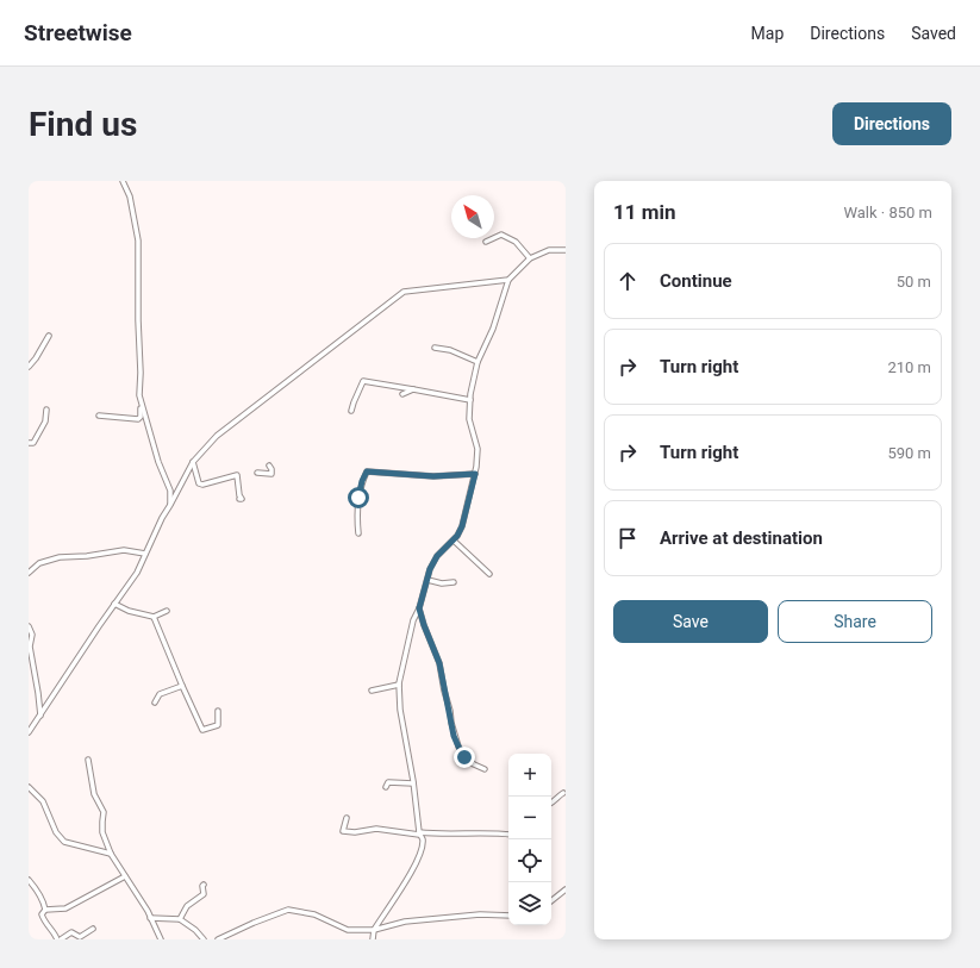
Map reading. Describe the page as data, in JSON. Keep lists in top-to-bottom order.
{
  "north": "top left",
  "page": {
    "header": "Streetwise",
    "nav": ["Map", "Directions", "Saved"],
    "buttons": [
      "Directions",
      ["Save", "Share"]
    ],
    "title": "Find us",
    "heading": ["11 min", "Walk · 850 m"],
    "list": [
      ["Continue", "50 m"],
      ["Turn right", "210 m"],
      ["Turn right", "590 m"],
      "Arrive at destination"
    ],
    "map_buttons": ["+", "−"]
  }
}
